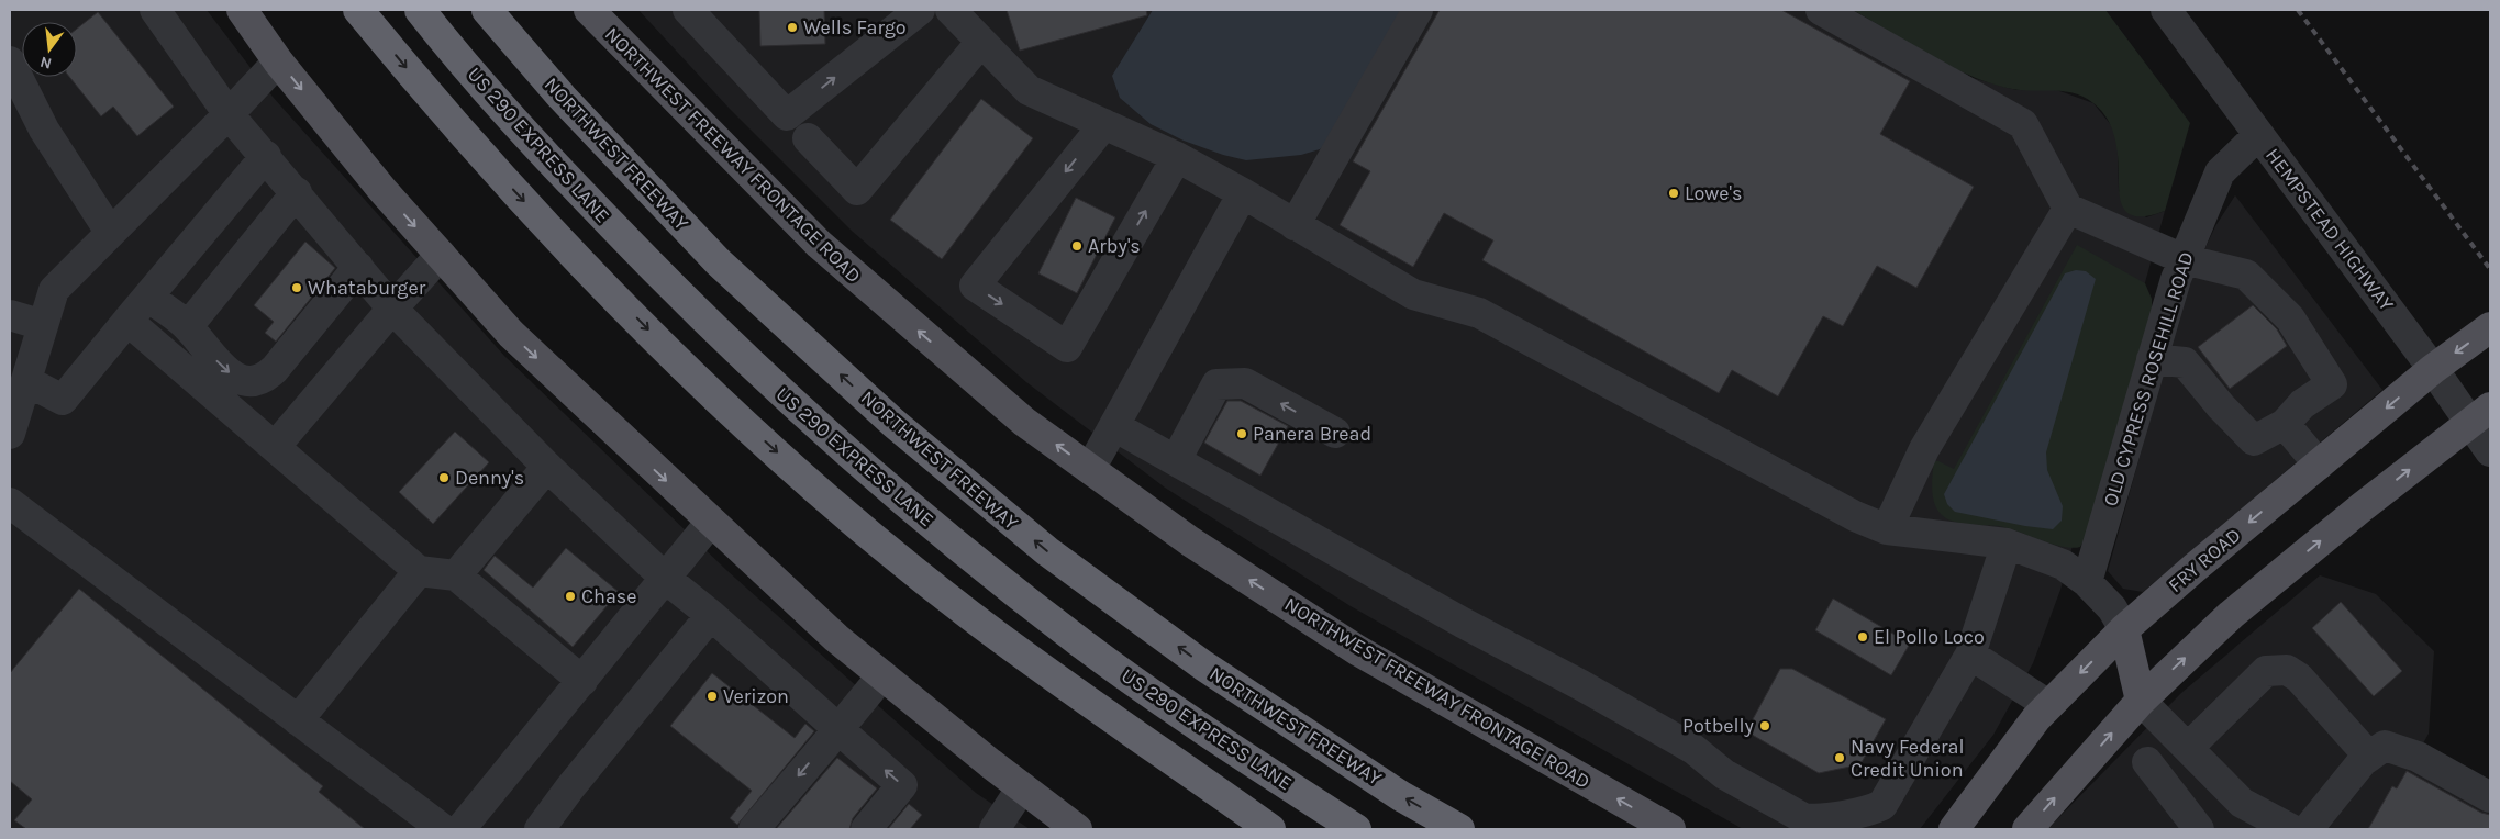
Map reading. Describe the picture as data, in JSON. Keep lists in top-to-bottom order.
{
  "streets": {
    "highway": ["US 290 EXPRESS LANE", "NORTHWEST FREEWAY"],
    "main road": ["NORTHWEST FREEWAY FRONTAGE ROAD", "FRY ROAD"],
    "street": ["HEMPSTEAD HIGHWAY", "OLD CYPRESS ROSEHILL ROAD"]
  },
  "crossings": [
    ["HEMPSTEAD HIGHWAY", "OLD CYPRESS ROSEHILL ROAD"],
    ["HEMPSTEAD HIGHWAY", "FRY ROAD"]
  ],
  "one_way": ["NORTHWEST FREEWAY FRONTAGE ROAD"],
  "places": [
    "Wells Fargo",
    "Lowe's",
    "Arby's",
    "Whataburger",
    "Panera Bread",
    "Denny's",
    "Chase",
    "El Pollo Loco",
    "Verizon",
    "Potbelly",
    "Navy Federal Credit Union"
  ],
  "north": "bottom"
}
